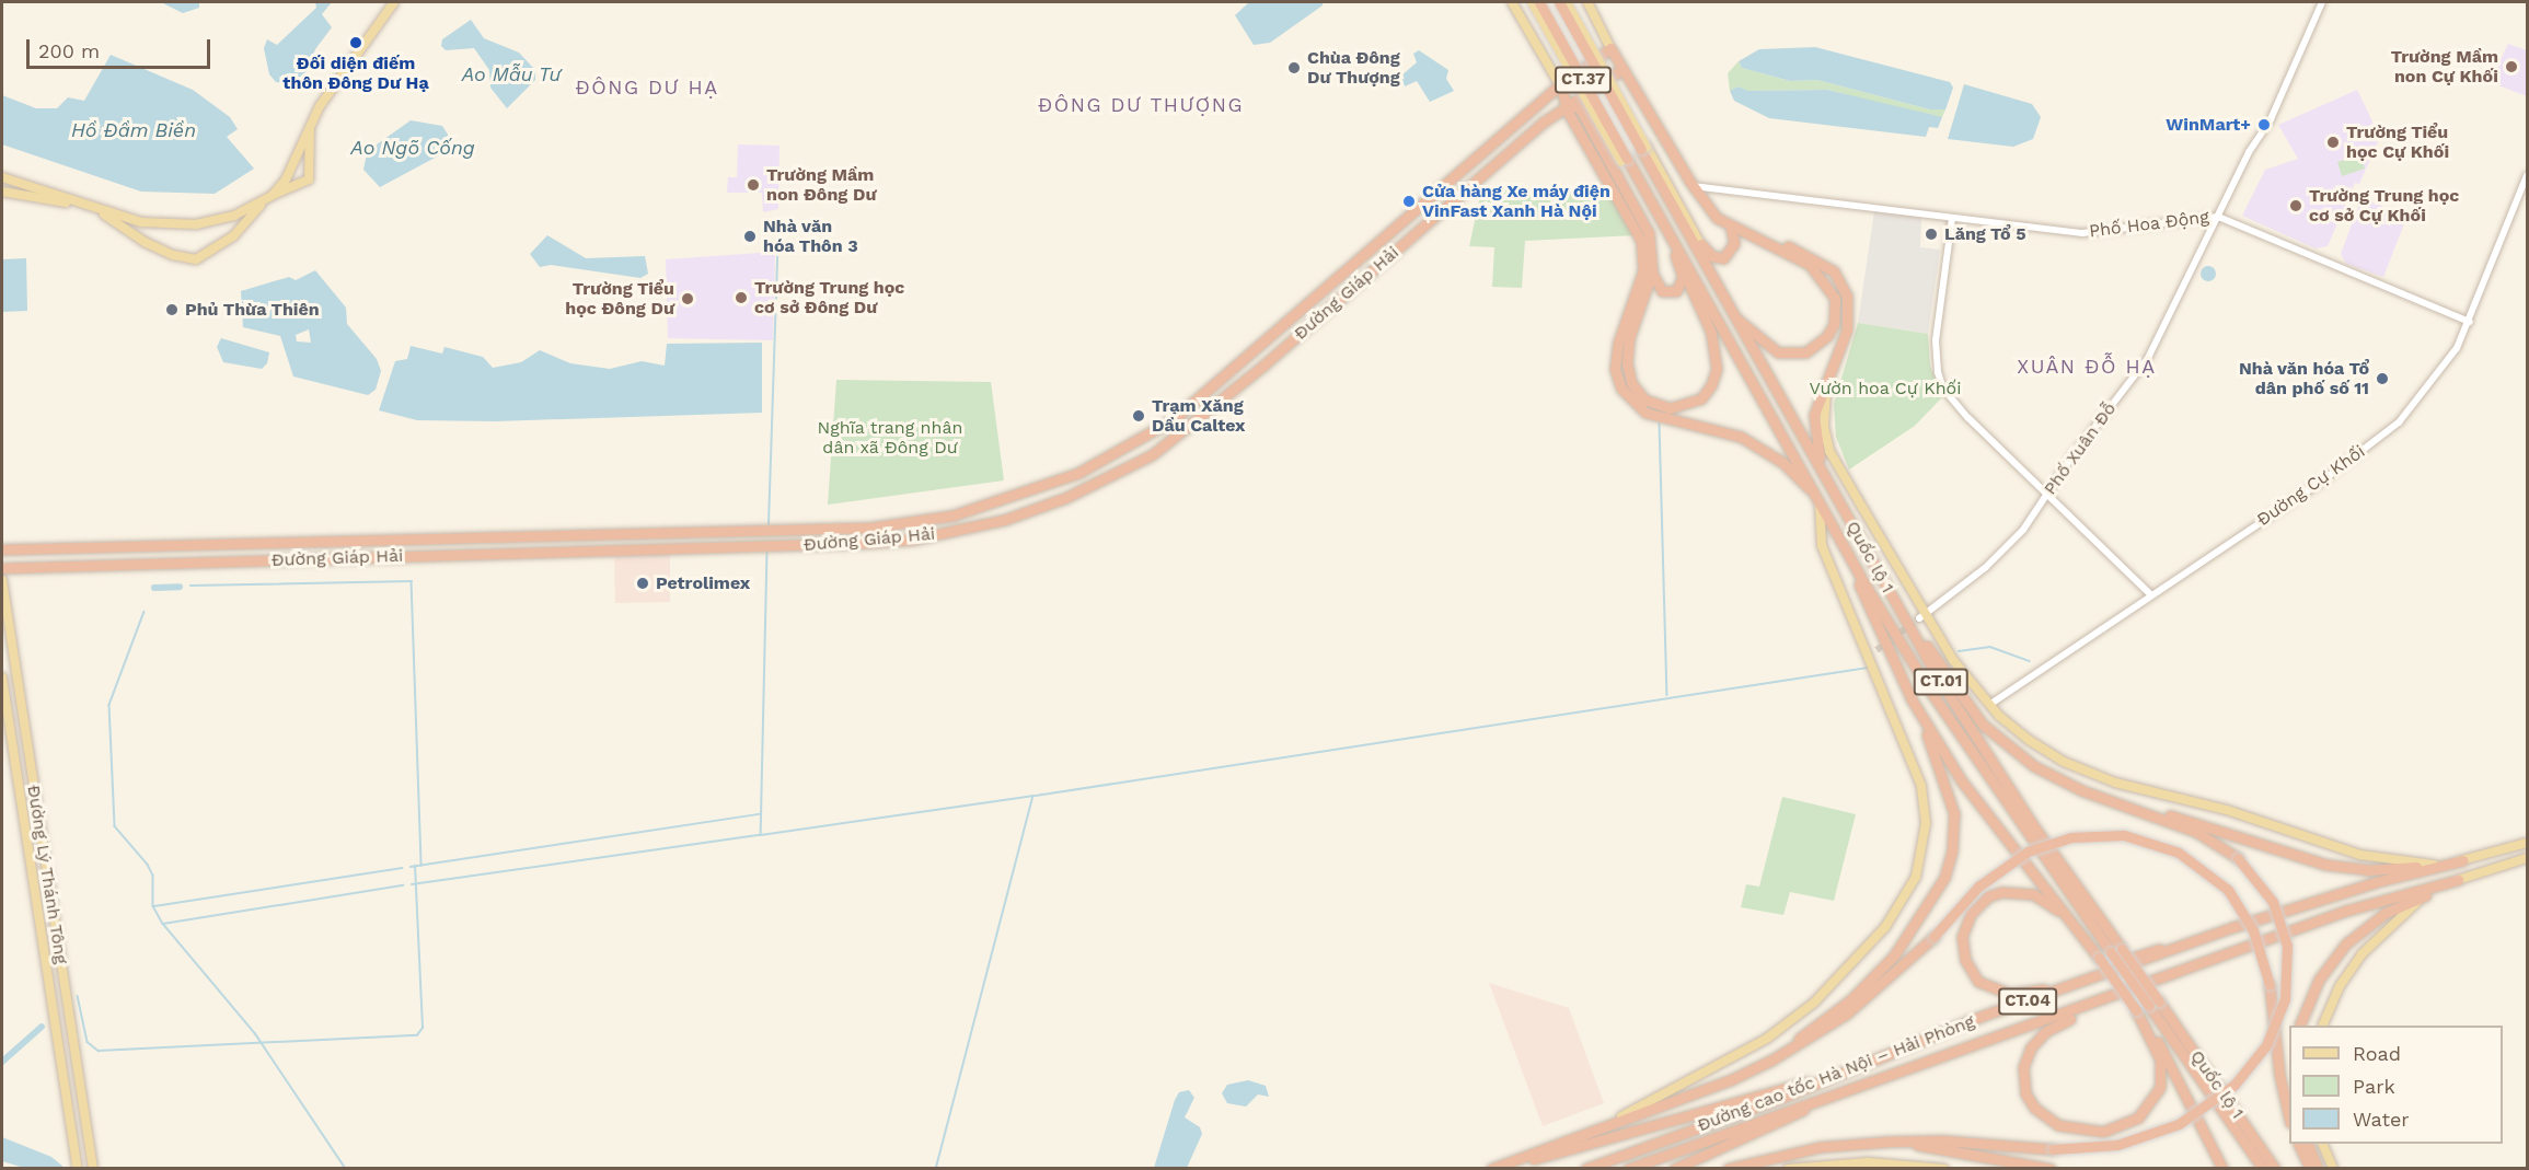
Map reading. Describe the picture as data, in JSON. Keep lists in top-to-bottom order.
{
  "streets": {
    "highway": [
      "CT.37",
      "Đường Giáp Hải",
      "Quốc lộ 1",
      "CT.01",
      "CT.04",
      "Đường cao tốc Hà Nội – Hải Phòng"
    ],
    "main road": ["Đường Lý Thánh Tông"],
    "street": ["Phố Hoa Động", "Phố Xuân Đỗ", "Đường Cự Khối"]
  },
  "crossings": [
    ["CT.37", "Quốc lộ 1"],
    ["Phố Hoa Động", "Phố Xuân Đỗ"],
    ["Phố Hoa Động", "Đường Cự Khối"],
    ["Quốc lộ 1", "CT.01"]
  ],
  "districts": ["ĐÔNG DƯ HẠ", "ĐÔNG DƯ THƯỢNG", "XUÂN ĐỖ HẠ"],
  "water": ["Ao Mẫu Tư", "Hồ Đầm Biền", "Ao Ngõ Cống"],
  "parks": ["Vườn hoa Cự Khối", "Nghĩa trang nhân dân xã Đông Dư"],
  "places": [
    "Đối diện điếm thôn Đông Dư Hạ",
    "Trường Mầm non Cự Khối",
    "Chùa Đông Dư Thượng",
    "WinMart+",
    "Trường Tiểu học Cự Khối",
    "Trường Mầm non Đông Dư",
    "Cửa hàng Xe máy điện VinFast Xanh Hà Nội",
    "Trường Trung học cơ sở Cự Khối",
    "Lăng Tổ 5",
    "Nhà văn hóa Thôn 3",
    "Trường Trung học cơ sở Đông Dư",
    "Trường Tiểu học Đông Dư",
    "Phủ Thừa Thiên",
    "Nhà văn hóa Tổ dân phố số 11",
    "Trạm Xăng Dầu Caltex",
    "Petrolimex"
  ],
  "legend": ["Road", "Park", "Water"],
  "scale_bar": "200 m"
}
